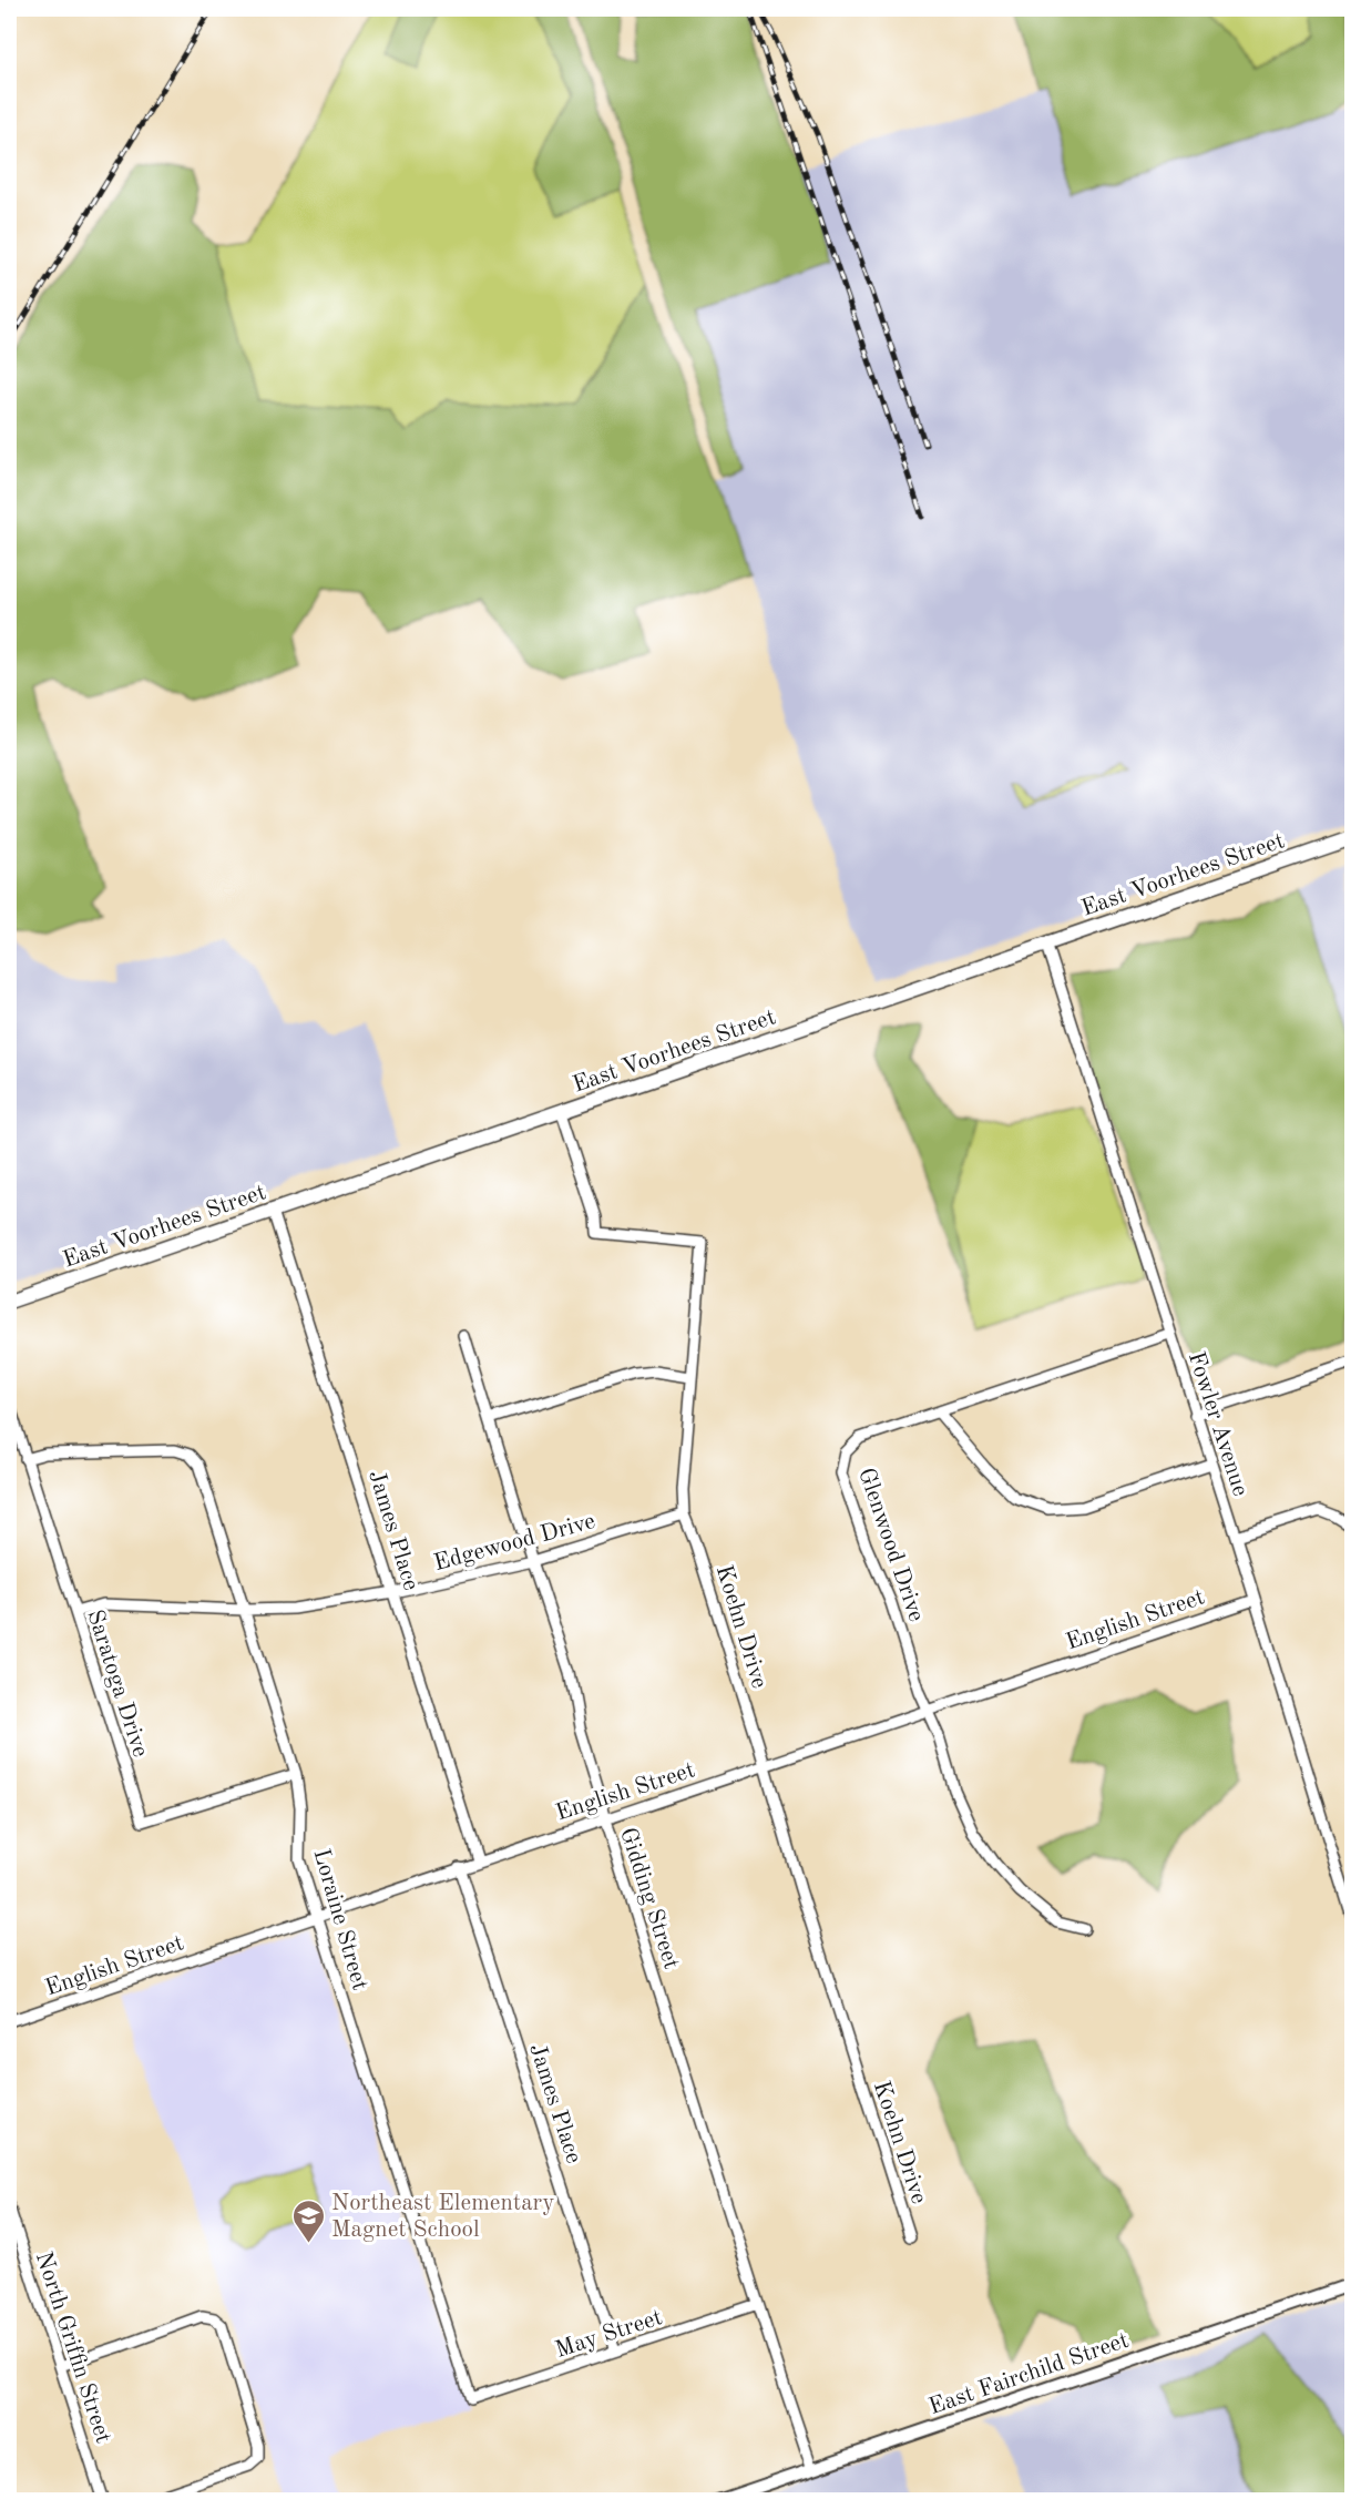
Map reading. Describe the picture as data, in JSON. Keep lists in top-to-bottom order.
{
  "streets": {
    "main road": ["East Voorhees Street"],
    "street": [
      "Fowler Avenue",
      "James Place",
      "Edgewood Drive",
      "Glenwood Drive",
      "English Street",
      "Koehn Drive",
      "Saratoga Drive",
      "Gidding Street",
      "Loraine Street",
      "May Street",
      "North Griffin Street",
      "East Fairchild Street"
    ]
  },
  "crossings": [
    ["East Voorhees Street", "Fowler Avenue"],
    ["East Voorhees Street", "James Place"],
    ["East Voorhees Street", "Koehn Drive"],
    ["Fowler Avenue", "Glenwood Drive"],
    ["Fowler Avenue", "English Street"],
    ["James Place", "Edgewood Drive"],
    ["James Place", "English Street"],
    ["James Place", "May Street"],
    ["Edgewood Drive", "Koehn Drive"],
    ["Edgewood Drive", "Saratoga Drive"],
    ["Edgewood Drive", "Gidding Street"],
    ["Edgewood Drive", "Loraine Street"],
    ["Glenwood Drive", "English Street"],
    ["English Street", "Koehn Drive"],
    ["English Street", "Gidding Street"],
    ["English Street", "Loraine Street"],
    ["Saratoga Drive", "Loraine Street"],
    ["Gidding Street", "May Street"],
    ["Gidding Street", "East Fairchild Street"],
    ["Loraine Street", "May Street"]
  ],
  "places": {
    "school or university": ["Northeast Elementary Magnet School"]
  }
}
